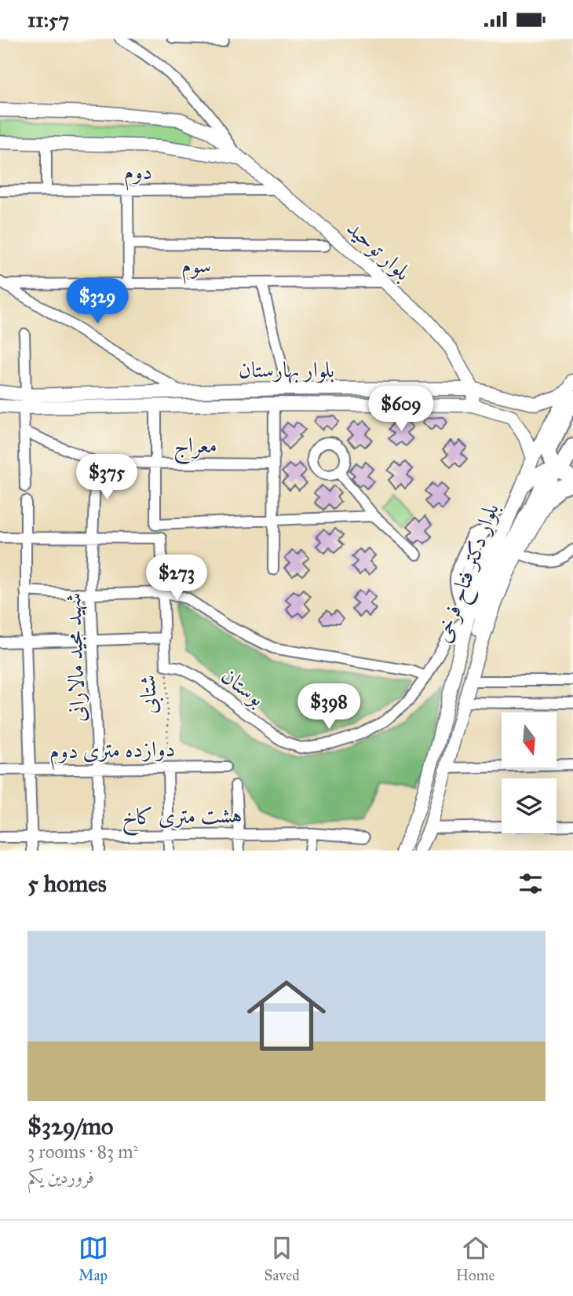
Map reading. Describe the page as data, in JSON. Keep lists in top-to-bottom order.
{
  "streets": {
    "main road": ["بلوار توحید", "بلوار بهارستان", "بلوار دکتر فتاح فرخی"],
    "street": [
      "دوم",
      "سوم",
      "معراج",
      "شهید مجید مالارانی",
      "بوستان",
      "شتابی",
      "دوازده متری دوم",
      "هشت متری کاخ"
    ]
  },
  "crossings": [
    ["دوم", "بلوار توحید"],
    ["بلوار توحید", "سوم"],
    ["بلوار توحید", "بلوار بهارستان"],
    ["بلوار بهارستان", "بلوار دکتر فتاح فرخی"],
    ["معراج", "شهید مجید مالارانی"],
    ["بلوار دکتر فتاح فرخی", "بوستان"],
    ["شهید مجید مالارانی", "شتابی"],
    ["شهید مجید مالارانی", "دوازده متری دوم"],
    ["شهید مجید مالارانی", "هشت متری کاخ"],
    ["بوستان", "شتابی"],
    ["شتابی", "دوازده متری دوم"]
  ],
  "north": "bottom",
  "page": {
    "status": "11:57",
    "price": [
      "$329",
      "$609",
      "$375",
      "$273",
      "$398"
    ],
    "heading": "5 homes",
    "list": [
      {
        "name": "$329/mo",
        "note": "3 rooms · 83 m² · فروردین یکم"
      }
    ],
    "tabs": ["Map", "Saved", "Home"]
  }
}
